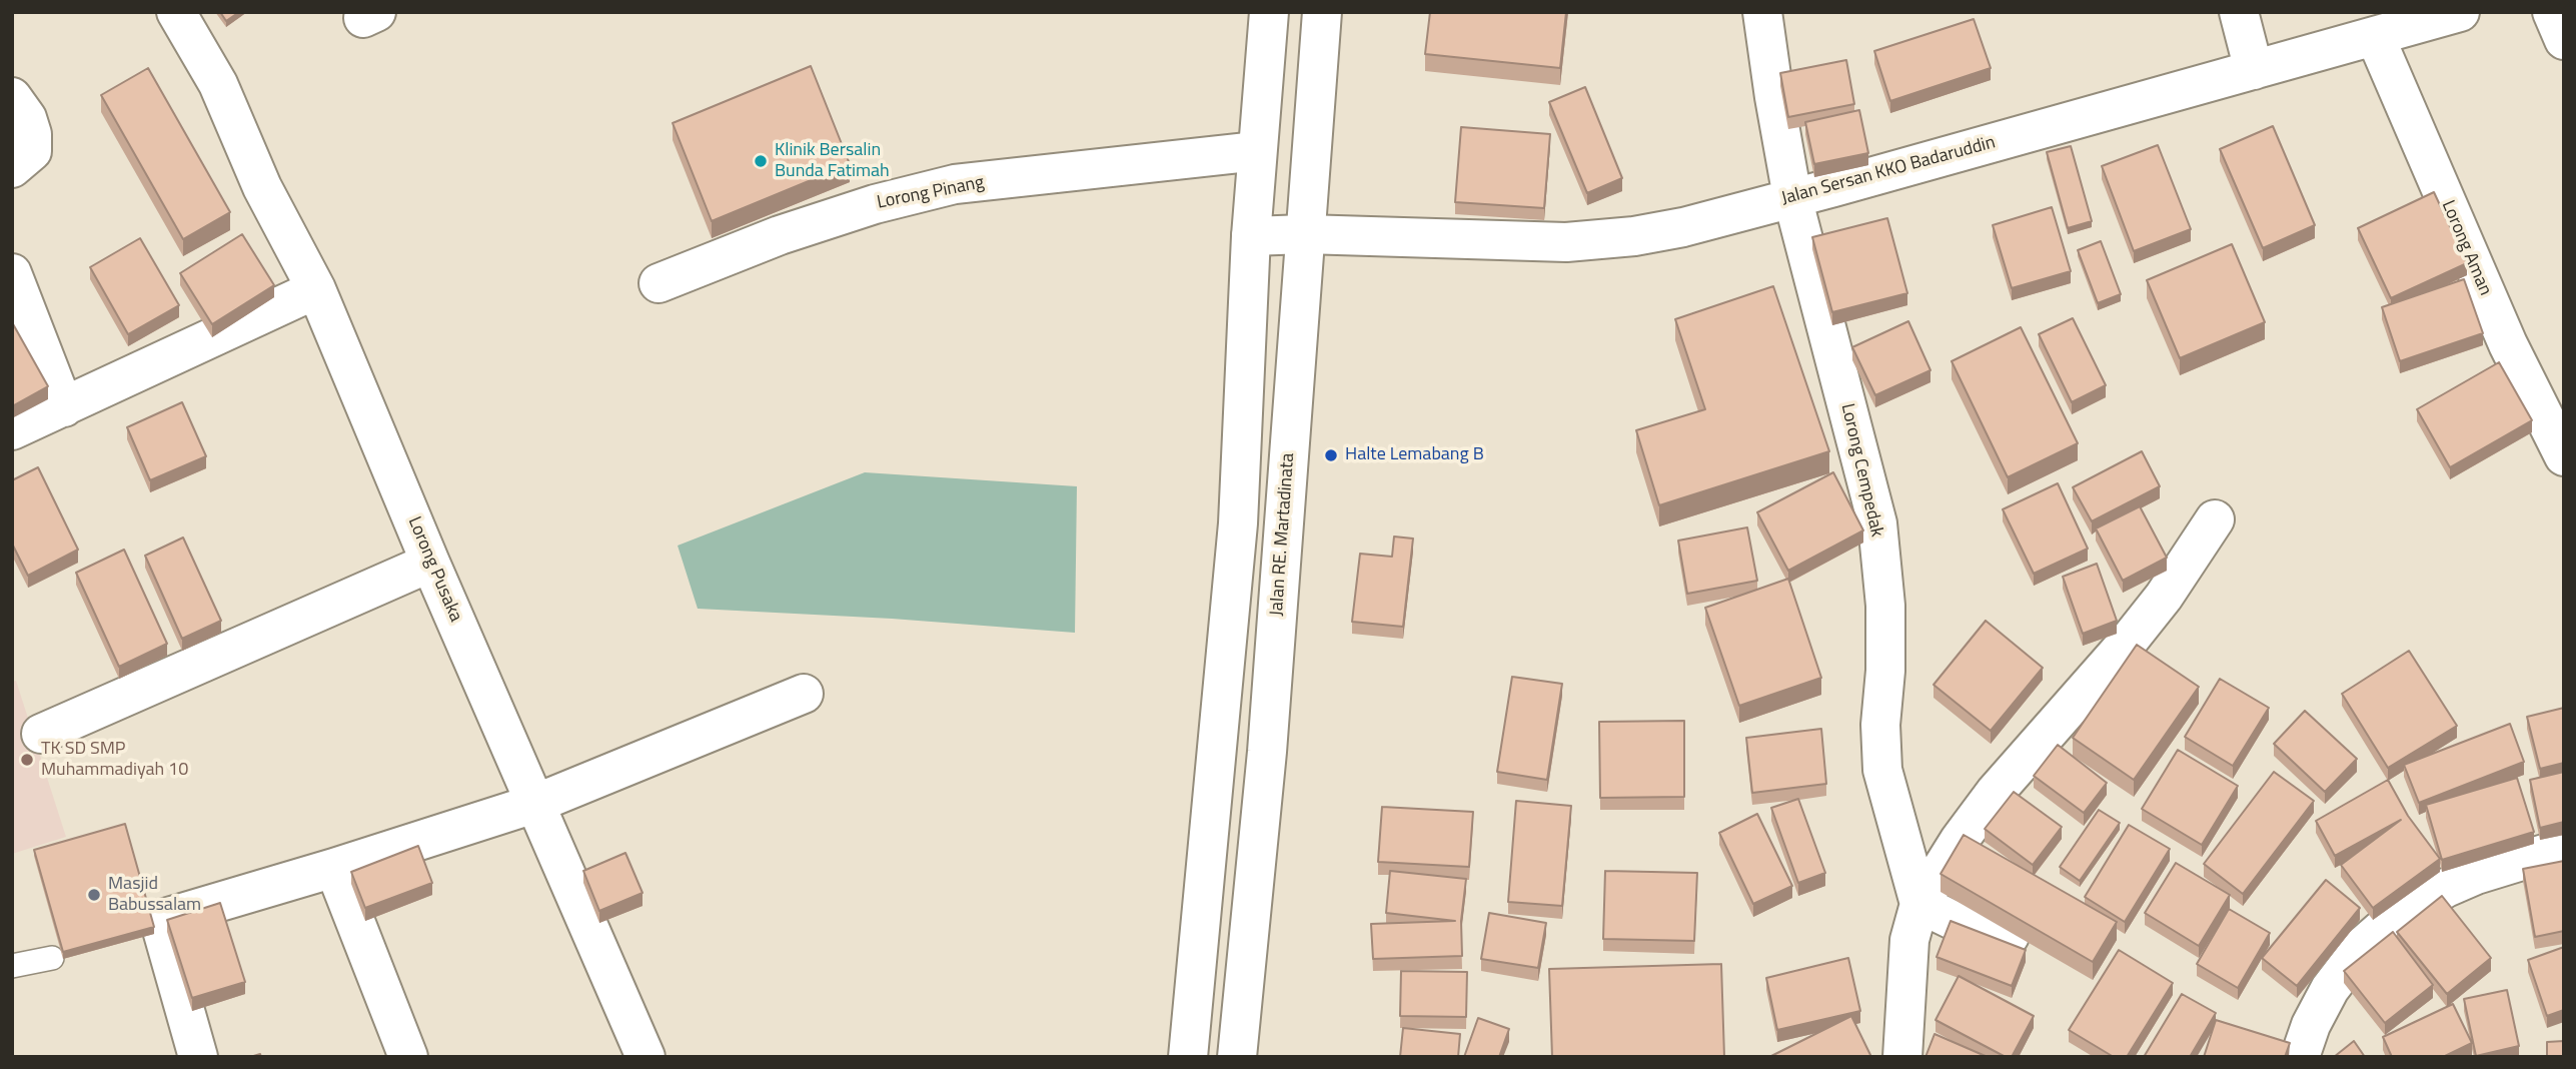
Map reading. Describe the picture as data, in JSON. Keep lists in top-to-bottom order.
{
  "streets": {
    "main road": [
      "Jalan Sersan KKO Badaruddin",
      "Lorong Pinang",
      "Lorong Aman",
      "Lorong Cempedak",
      "Jalan RE. Martadinata",
      "Lorong Pusaka"
    ]
  },
  "crossings": [
    ["Jalan Sersan KKO Badaruddin", "Lorong Aman"],
    ["Jalan Sersan KKO Badaruddin", "Lorong Cempedak"],
    ["Jalan Sersan KKO Badaruddin", "Jalan RE. Martadinata"]
  ],
  "places": [
    "Klinik Bersalin Bunda Fatimah",
    "Halte Lemabang B",
    "TK SD SMP Muhammadiyah 10",
    "Masjid Babussalam"
  ]
}
